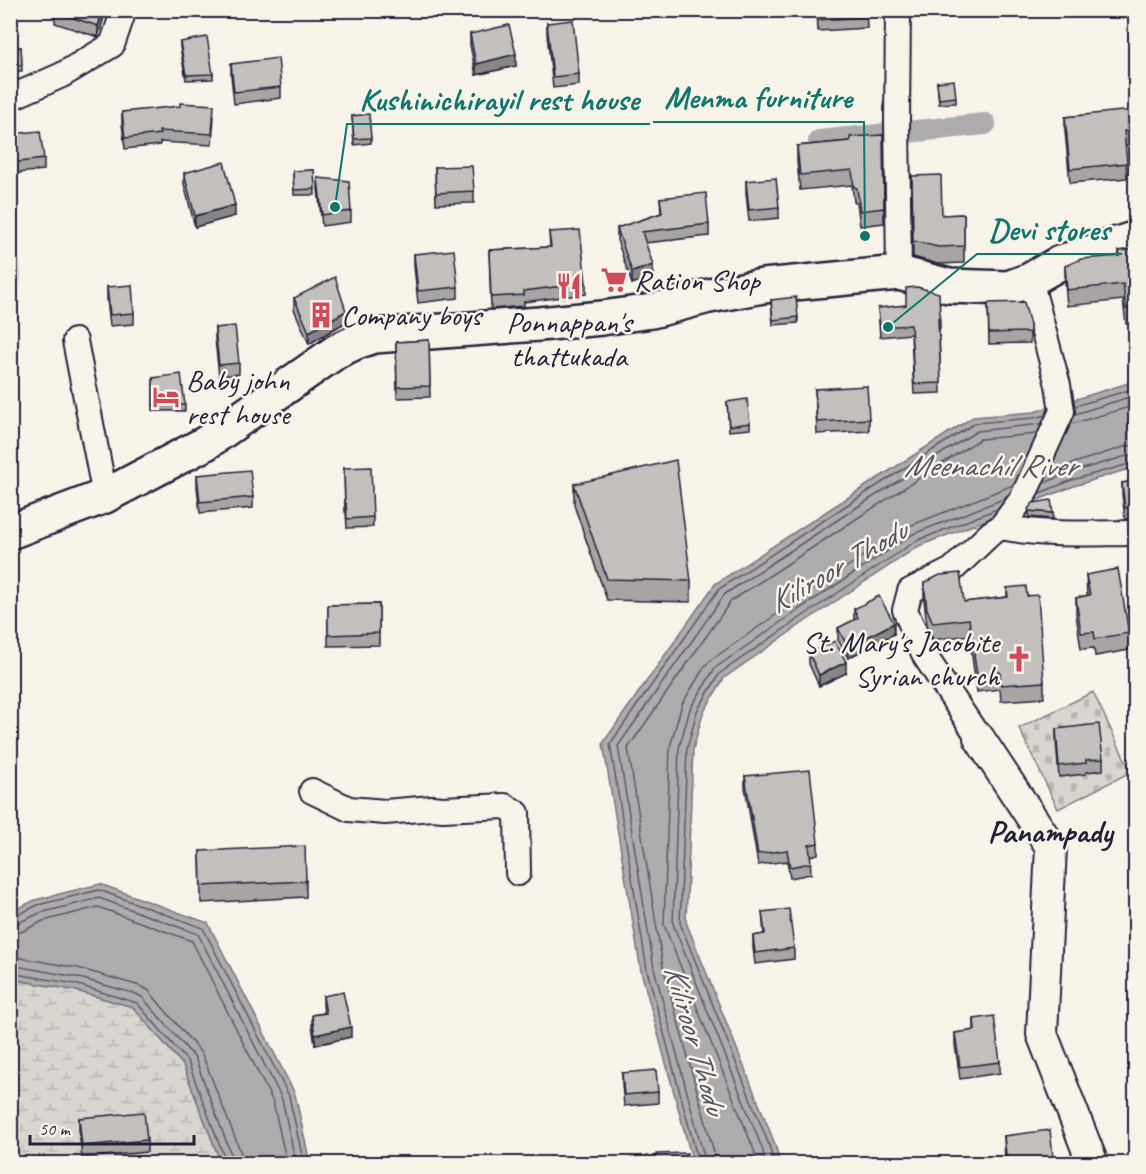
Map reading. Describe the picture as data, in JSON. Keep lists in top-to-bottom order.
{
  "districts": ["Panampady"],
  "water": ["Meenachil River", "Kiliroor Thodu"],
  "places": {
    "other": ["Kushinichirayil rest house", "Menma furniture", "Devi stores"],
    "supermarket": ["Ration Shop"],
    "restaurant": ["Ponnappan's thattukada"],
    "building": ["Company boys"],
    "hotel": ["Baby john rest house"],
    "church": ["St. Mary's Jacobite Syrian church"]
  },
  "scale_bar": "50 m"
}
